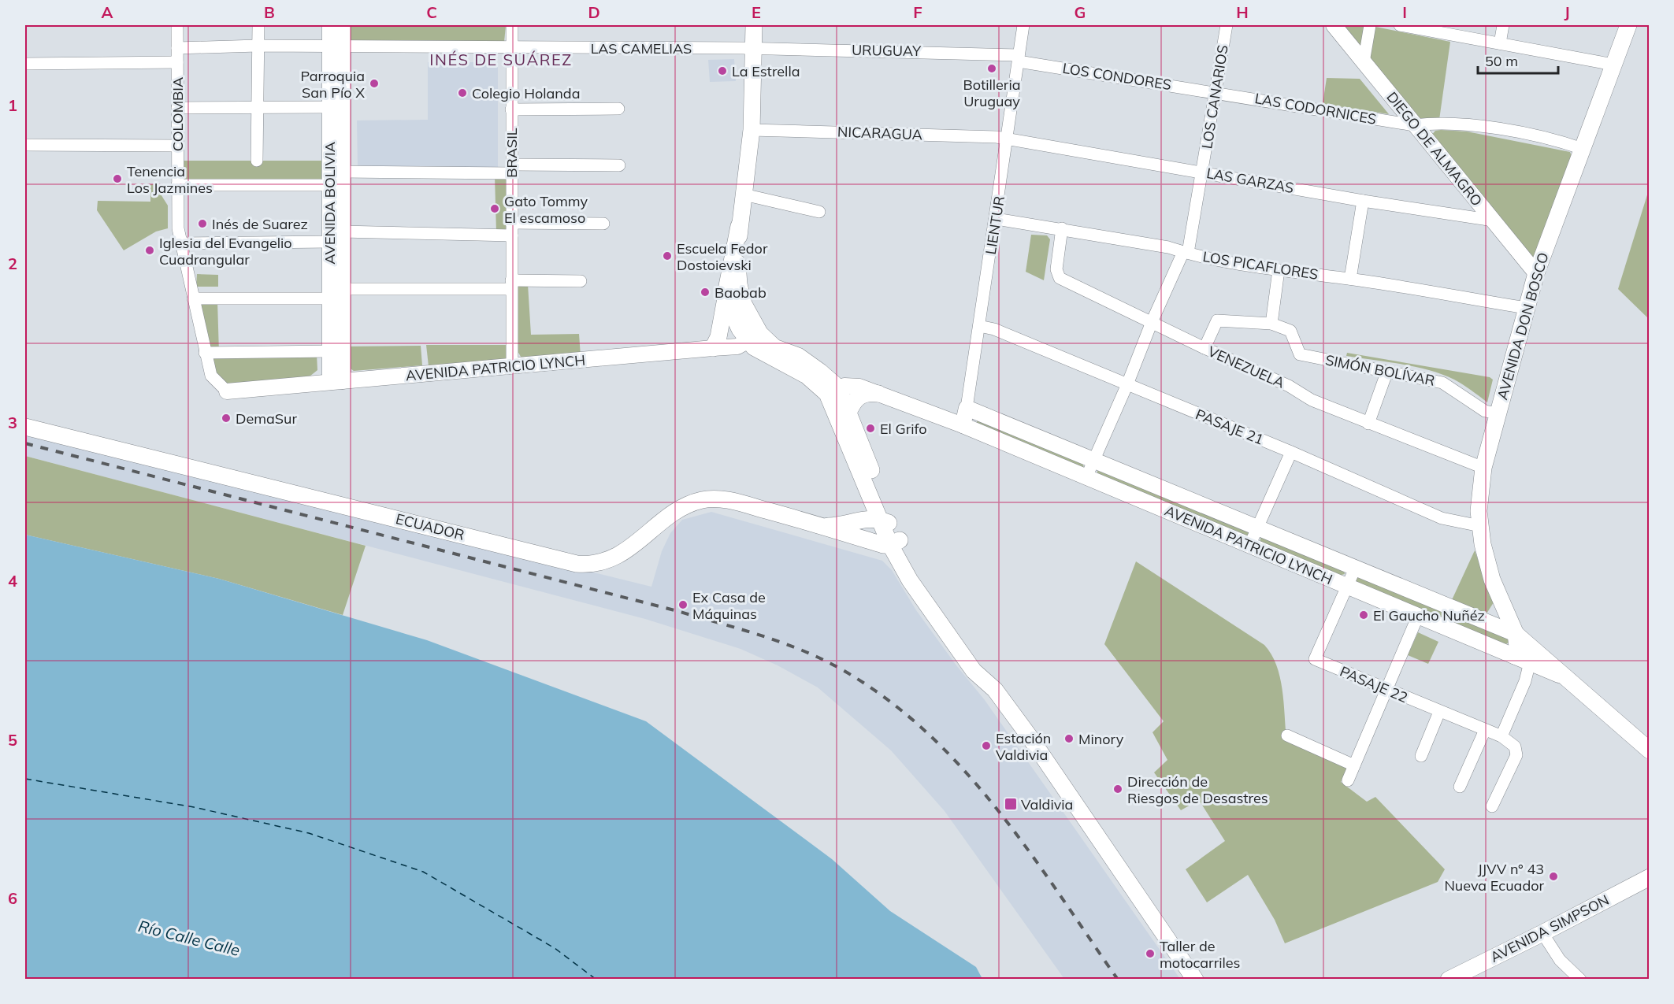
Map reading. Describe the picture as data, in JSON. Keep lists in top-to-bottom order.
{
  "streets": {
    "main road": [
      "AVENIDA DON BOSCO",
      "AVENIDA PATRICIO LYNCH",
      "ECUADOR",
      "AVENIDA SIMPSON"
    ],
    "street": [
      "LAS CAMELIAS",
      "URUGUAY",
      "LOS CONDORES",
      "LOS CANARIOS",
      "LAS CODORNICES",
      "COLOMBIA",
      "NICARAGUA",
      "DIEGO DE ALMAGRO",
      "BRASIL",
      "LAS GARZAS",
      "AVENIDA BOLIVIA",
      "LIENTUR",
      "LOS PICAFLORES",
      "VENEZUELA",
      "SIMÓN BOLÍVAR",
      "PASAJE 21",
      "PASAJE 22"
    ]
  },
  "crossings": [
    ["LAS CAMELIAS", "URUGUAY"],
    ["LAS CAMELIAS", "COLOMBIA"],
    ["LAS CAMELIAS", "BRASIL"],
    ["LAS CAMELIAS", "AVENIDA BOLIVIA"],
    ["URUGUAY", "LOS CONDORES"],
    ["URUGUAY", "LIENTUR"],
    ["LOS CONDORES", "LOS CANARIOS"],
    ["LOS CONDORES", "LAS CODORNICES"],
    ["LOS CONDORES", "LIENTUR"],
    ["LOS CANARIOS", "LAS CODORNICES"],
    ["LOS CANARIOS", "LAS GARZAS"],
    ["LOS CANARIOS", "LOS PICAFLORES"],
    ["LOS CANARIOS", "VENEZUELA"],
    ["LOS CANARIOS", "AVENIDA PATRICIO LYNCH"],
    ["LOS CANARIOS", "PASAJE 21"],
    ["LAS CODORNICES", "DIEGO DE ALMAGRO"],
    ["LAS CODORNICES", "AVENIDA DON BOSCO"],
    ["COLOMBIA", "AVENIDA PATRICIO LYNCH"],
    ["NICARAGUA", "LAS GARZAS"],
    ["NICARAGUA", "LIENTUR"],
    ["DIEGO DE ALMAGRO", "LAS GARZAS"],
    ["DIEGO DE ALMAGRO", "AVENIDA DON BOSCO"],
    ["BRASIL", "AVENIDA PATRICIO LYNCH"],
    ["LAS GARZAS", "LIENTUR"],
    ["AVENIDA BOLIVIA", "AVENIDA PATRICIO LYNCH"],
    ["LIENTUR", "LOS PICAFLORES"],
    ["LIENTUR", "AVENIDA PATRICIO LYNCH"],
    ["LIENTUR", "PASAJE 21"],
    ["LOS PICAFLORES", "AVENIDA DON BOSCO"],
    ["LOS PICAFLORES", "VENEZUELA"],
    ["AVENIDA DON BOSCO", "VENEZUELA"],
    ["AVENIDA DON BOSCO", "AVENIDA PATRICIO LYNCH"],
    ["AVENIDA DON BOSCO", "SIMÓN BOLÍVAR"],
    ["AVENIDA DON BOSCO", "PASAJE 21"],
    ["VENEZUELA", "SIMÓN BOLÍVAR"],
    ["AVENIDA PATRICIO LYNCH", "PASAJE 22"]
  ],
  "districts": ["INÉS DE SUÁREZ"],
  "water": ["Río Calle Calle"],
  "places": {
    "other": [
      "Botilleria Uruguay",
      "La Estrella",
      "Parroquia San Pío X",
      "Colegio Holanda",
      "Tenencia Los Jazmines",
      "Gato Tommy El escamoso",
      "Inés de Suarez",
      "Iglesia del Evangelio Cuadrangular",
      "Escuela Fedor Dostoievski",
      "Baobab",
      "DemaSur",
      "El Grifo",
      "Ex Casa de Máquinas",
      "El Gaucho Nuñéz",
      "Minory",
      "Estación Valdivia",
      "Dirección de Riesgos de Desastres",
      "JJVV n° 43 Nueva Ecuador",
      "Taller de motocarriles"
    ],
    "transit": ["Valdivia"]
  },
  "scale_bar": "50 m",
  "grid": {
    "columns": [
      "A",
      "B",
      "C",
      "D",
      "E",
      "F",
      "G",
      "H",
      "I",
      "J"
    ],
    "rows": [
      "1",
      "2",
      "3",
      "4",
      "5",
      "6"
    ]
  }
}
